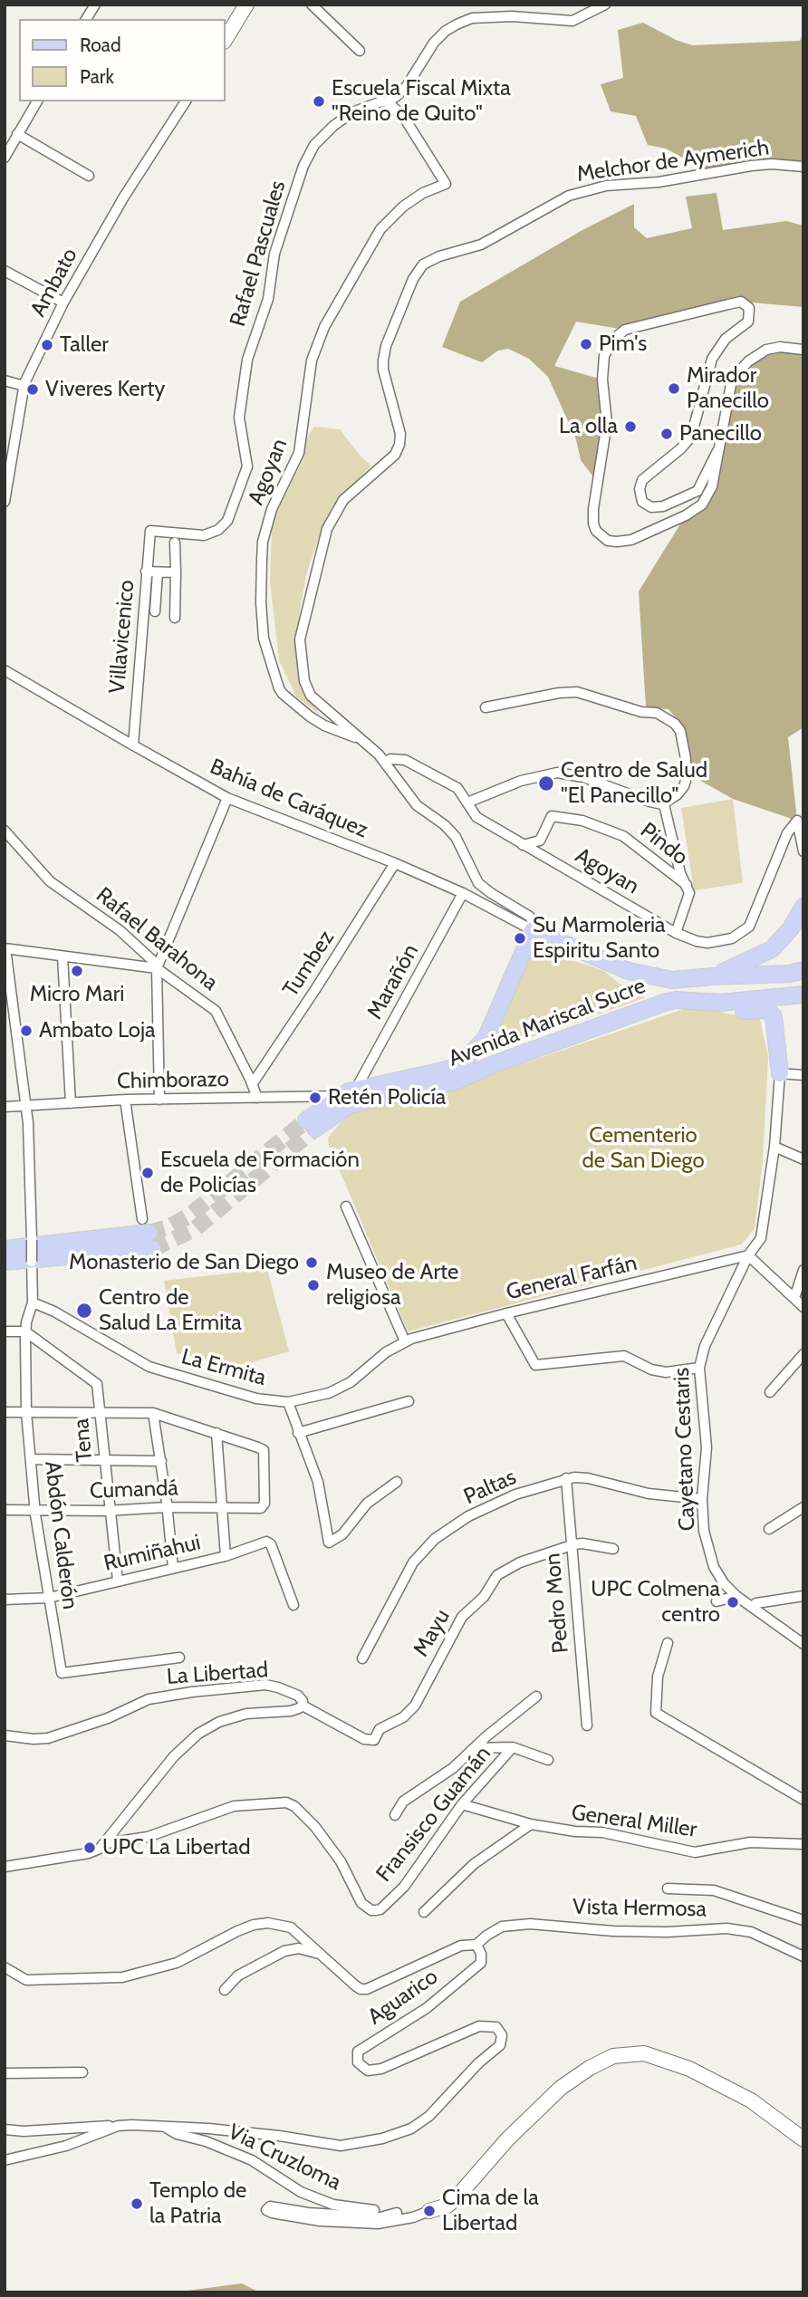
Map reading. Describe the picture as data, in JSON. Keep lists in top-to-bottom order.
{
  "streets": {
    "main road": ["Avenida Mariscal Sucre"],
    "street": [
      "Melchor de Aymerich",
      "Rafael Pascuales",
      "Ambato",
      "Agoyan",
      "Villavicenico",
      "Bahía de Caráquez",
      "Pindo",
      "Rafael Barahona",
      "Tumbez",
      "Marañón",
      "Chimborazo",
      "General Farfán",
      "La Ermita",
      "Tena",
      "Cayetano Cestaris",
      "Paltas",
      "Cumandá",
      "Abdón Calderón",
      "Rumiñahui",
      "Pedro Mon",
      "Mayu",
      "La Libertad",
      "Fransisco Guamán",
      "General Miller",
      "Vista Hermosa",
      "Aguarico",
      "Via Cruzloma"
    ]
  },
  "crossings": [
    ["Melchor de Aymerich", "Agoyan"],
    ["Melchor de Aymerich", "Bahía de Caráquez"],
    ["Rafael Pascuales", "Agoyan"],
    ["Rafael Pascuales", "Villavicenico"],
    ["Agoyan", "Pindo"],
    ["Villavicenico", "Bahía de Caráquez"],
    ["Bahía de Caráquez", "Tumbez"],
    ["Bahía de Caráquez", "Marañón"],
    ["Rafael Barahona", "Tumbez"],
    ["Rafael Barahona", "Chimborazo"],
    ["Marañón", "Avenida Mariscal Sucre"],
    ["Marañón", "Chimborazo"],
    ["Avenida Mariscal Sucre", "Chimborazo"],
    ["Chimborazo", "Abdón Calderón"],
    ["General Farfán", "La Ermita"],
    ["General Farfán", "Cayetano Cestaris"],
    ["La Ermita", "Abdón Calderón"],
    ["Tena", "Cumandá"],
    ["Tena", "Abdón Calderón"],
    ["Tena", "Rumiñahui"],
    ["Cayetano Cestaris", "Paltas"],
    ["Paltas", "Pedro Mon"],
    ["Cumandá", "Abdón Calderón"],
    ["Abdón Calderón", "Rumiñahui"],
    ["Pedro Mon", "Mayu"],
    ["Mayu", "La Libertad"],
    ["La Libertad", "Fransisco Guamán"],
    ["Fransisco Guamán", "General Miller"],
    ["Vista Hermosa", "Aguarico"],
    ["Aguarico", "Via Cruzloma"]
  ],
  "parks": ["Cementerio de San Diego"],
  "places": [
    "Escuela Fiscal Mixta \"Reino de Quito\"",
    "Pim's",
    "Taller",
    "Mirador Panecillo",
    "Viveres Kerty",
    "La olla",
    "Panecillo",
    "Centro de Salud \"El Panecillo\"",
    "Su Marmoleria Espiritu Santo",
    "Micro Mari",
    "Ambato Loja",
    "Retén Policía",
    "Escuela de Formación de Policías",
    "Monasterio de San Diego",
    "Museo de Arte religiosa",
    "Centro de Salud La Ermita",
    "UPC Colmena centro",
    "UPC La Libertad",
    "Templo de la Patria",
    "Cima de la Libertad"
  ],
  "legend": ["Road", "Park"]
}
